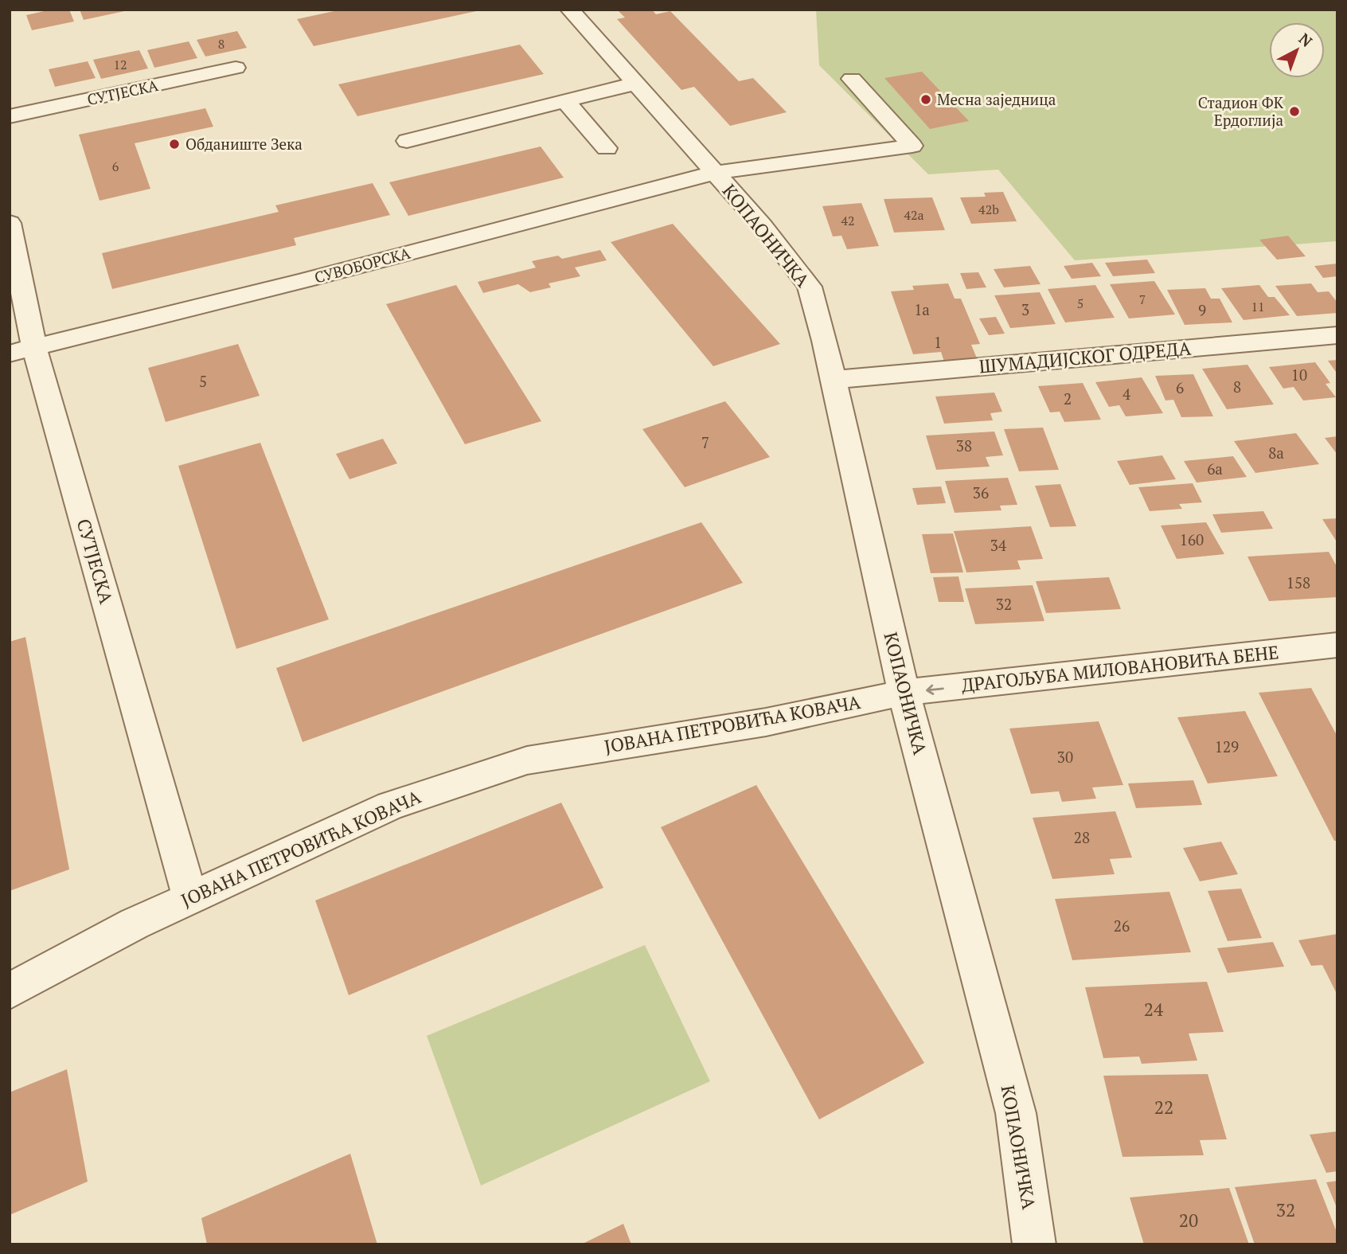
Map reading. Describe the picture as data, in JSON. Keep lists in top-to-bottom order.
{
  "streets": {
    "street": [
      "СУТЈЕСКА",
      "КОПАОНИЧКА",
      "СУВОБОРСКА",
      "ШУМАДИЈСКОГ ОДРЕДА",
      "ДРАГОЉУБА МИЛОВАНОВИЋА БЕНЕ",
      "ЈОВАНА ПЕТРОВИЋА КОВАЧА"
    ]
  },
  "crossings": [
    ["СУТЈЕСКА", "СУВОБОРСКА"],
    ["СУТЈЕСКА", "ЈОВАНА ПЕТРОВИЋА КОВАЧА"],
    ["КОПАОНИЧКА", "СУВОБОРСКА"],
    ["КОПАОНИЧКА", "ШУМАДИЈСКОГ ОДРЕДА"],
    ["КОПАОНИЧКА", "ДРАГОЉУБА МИЛОВАНОВИЋА БЕНЕ"],
    ["КОПАОНИЧКА", "ЈОВАНА ПЕТРОВИЋА КОВАЧА"],
    ["ДРАГОЉУБА МИЛОВАНОВИЋА БЕНЕ", "ЈОВАНА ПЕТРОВИЋА КОВАЧА"]
  ],
  "one_way": ["ДРАГОЉУБА МИЛОВАНОВИЋА БЕНЕ"],
  "places": ["Месна заједница", "Стадион ФК Ердоглија", "Обданиште Зека"],
  "house_numbers": [
    "8",
    "12",
    "6",
    "42b",
    "42a",
    "42",
    "7",
    "5",
    "11",
    "1a",
    "3",
    "9",
    "1",
    "10",
    "5",
    "8",
    "6",
    "4",
    "2",
    "7",
    "38",
    "8a",
    "6a",
    "36",
    "160",
    "34",
    "158",
    "32",
    "129",
    "30",
    "28",
    "26",
    "24",
    "22",
    "32",
    "20"
  ],
  "north": "top right"
}
